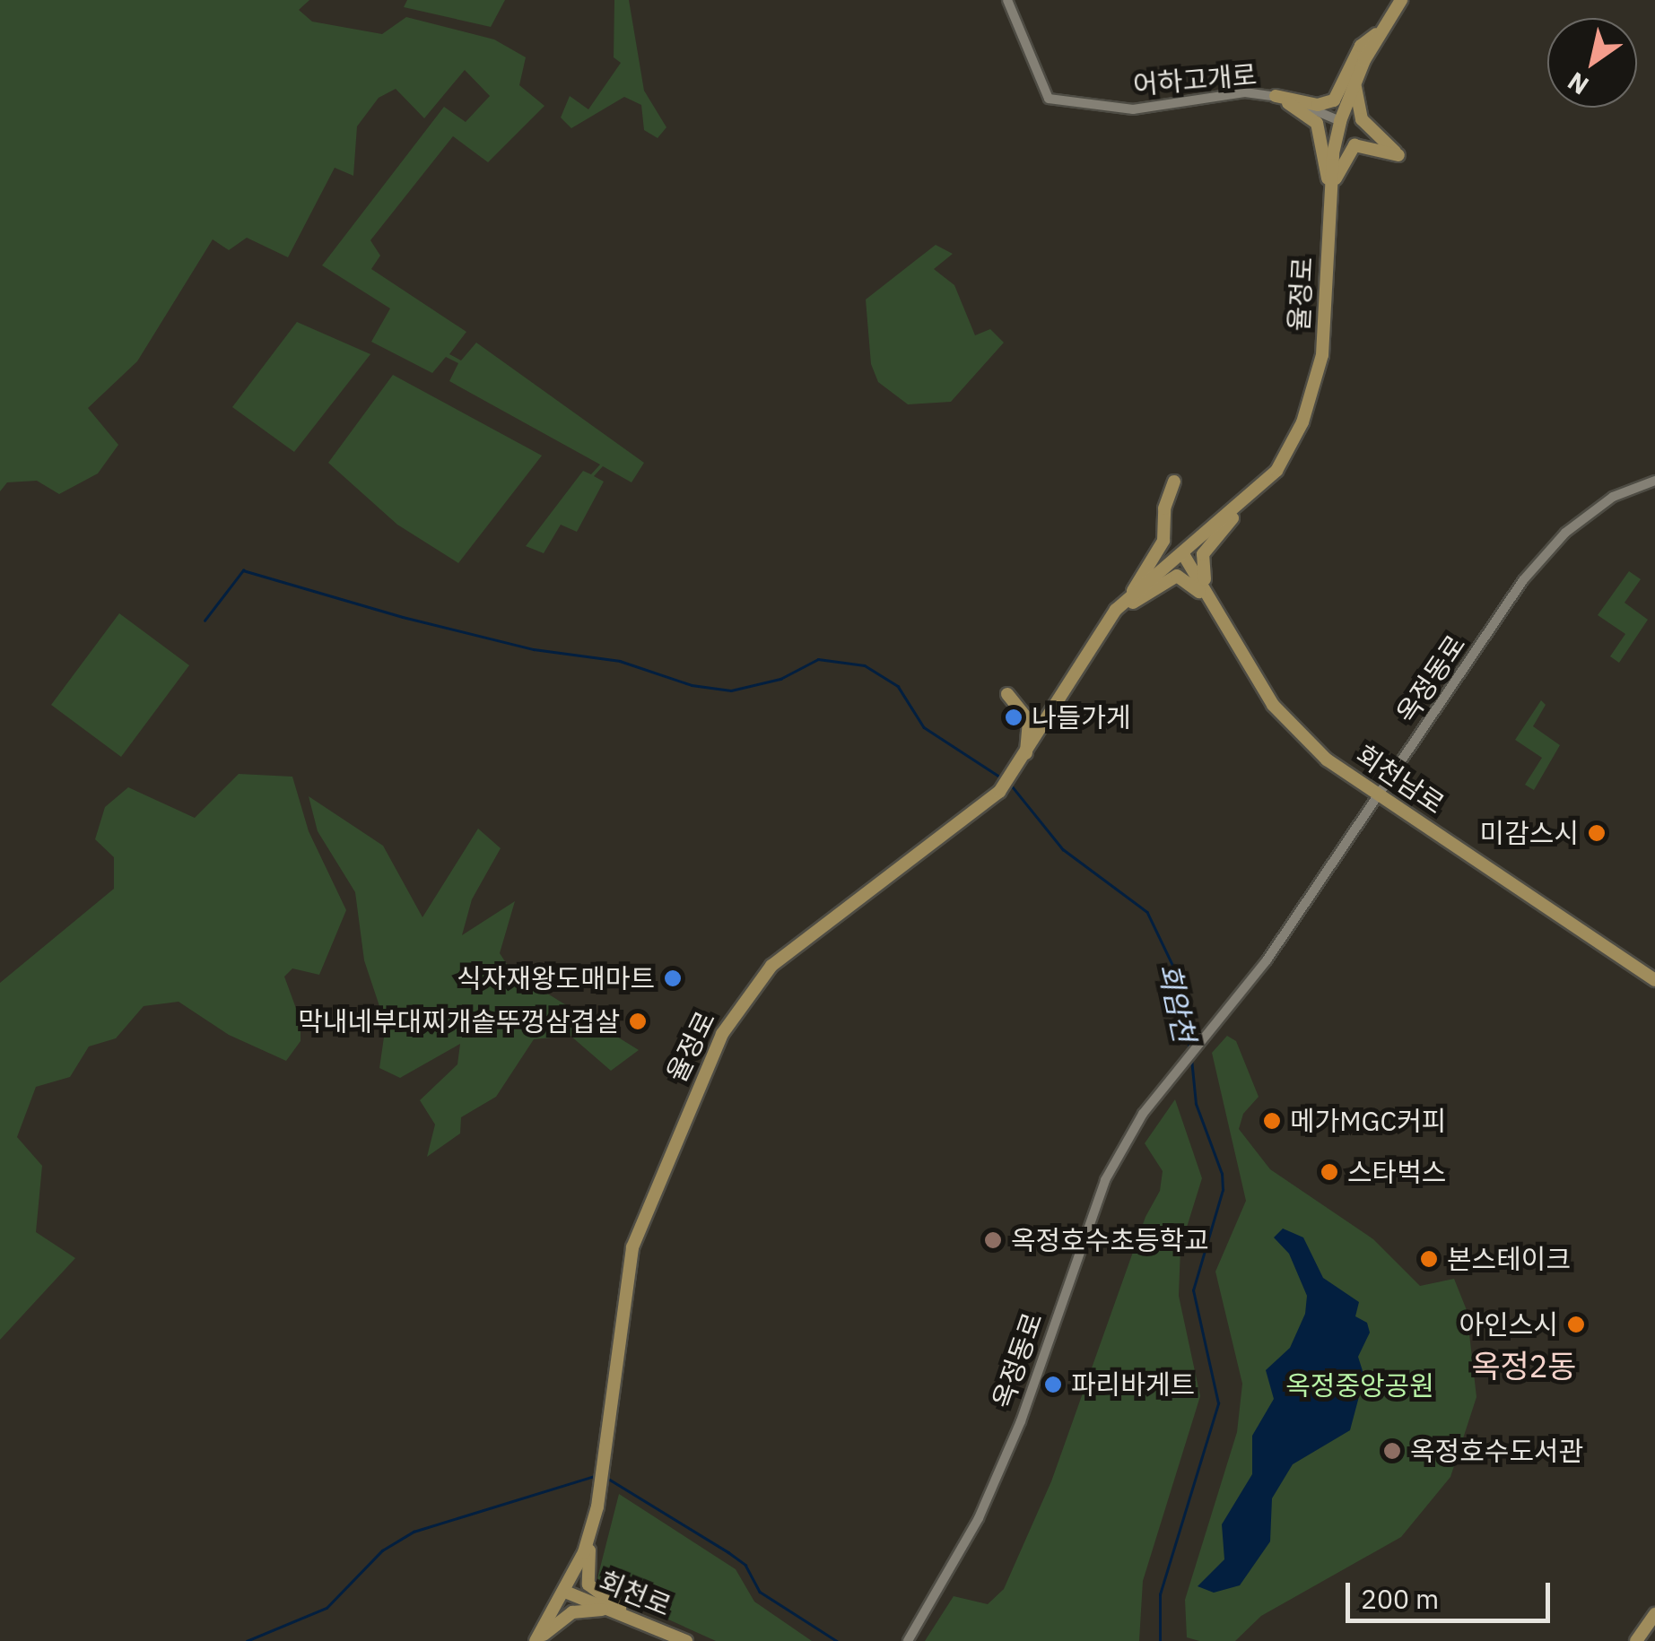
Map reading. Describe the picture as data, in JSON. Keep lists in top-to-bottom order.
{
  "streets": {
    "main road": ["율정로", "회천남로", "회천로"],
    "street": ["어하고개로", "옥정동로"]
  },
  "crossings": [
    ["어하고개로", "율정로"],
    ["율정로", "회천남로"],
    ["옥정동로", "회천남로"]
  ],
  "districts": ["옥정2동"],
  "water": ["회암천"],
  "parks": ["옥정중앙공원"],
  "places": [
    "나들가게",
    "미감스시",
    "식자재왕도매마트",
    "막내네부대찌개솥뚜껑삼겹살",
    "메가MGC커피",
    "스타벅스",
    "옥정호수초등학교",
    "본스테이크",
    "아인스시",
    "파리바게트",
    "옥정호수도서관"
  ],
  "scale_bar": "200 m",
  "north": "bottom left"
}
